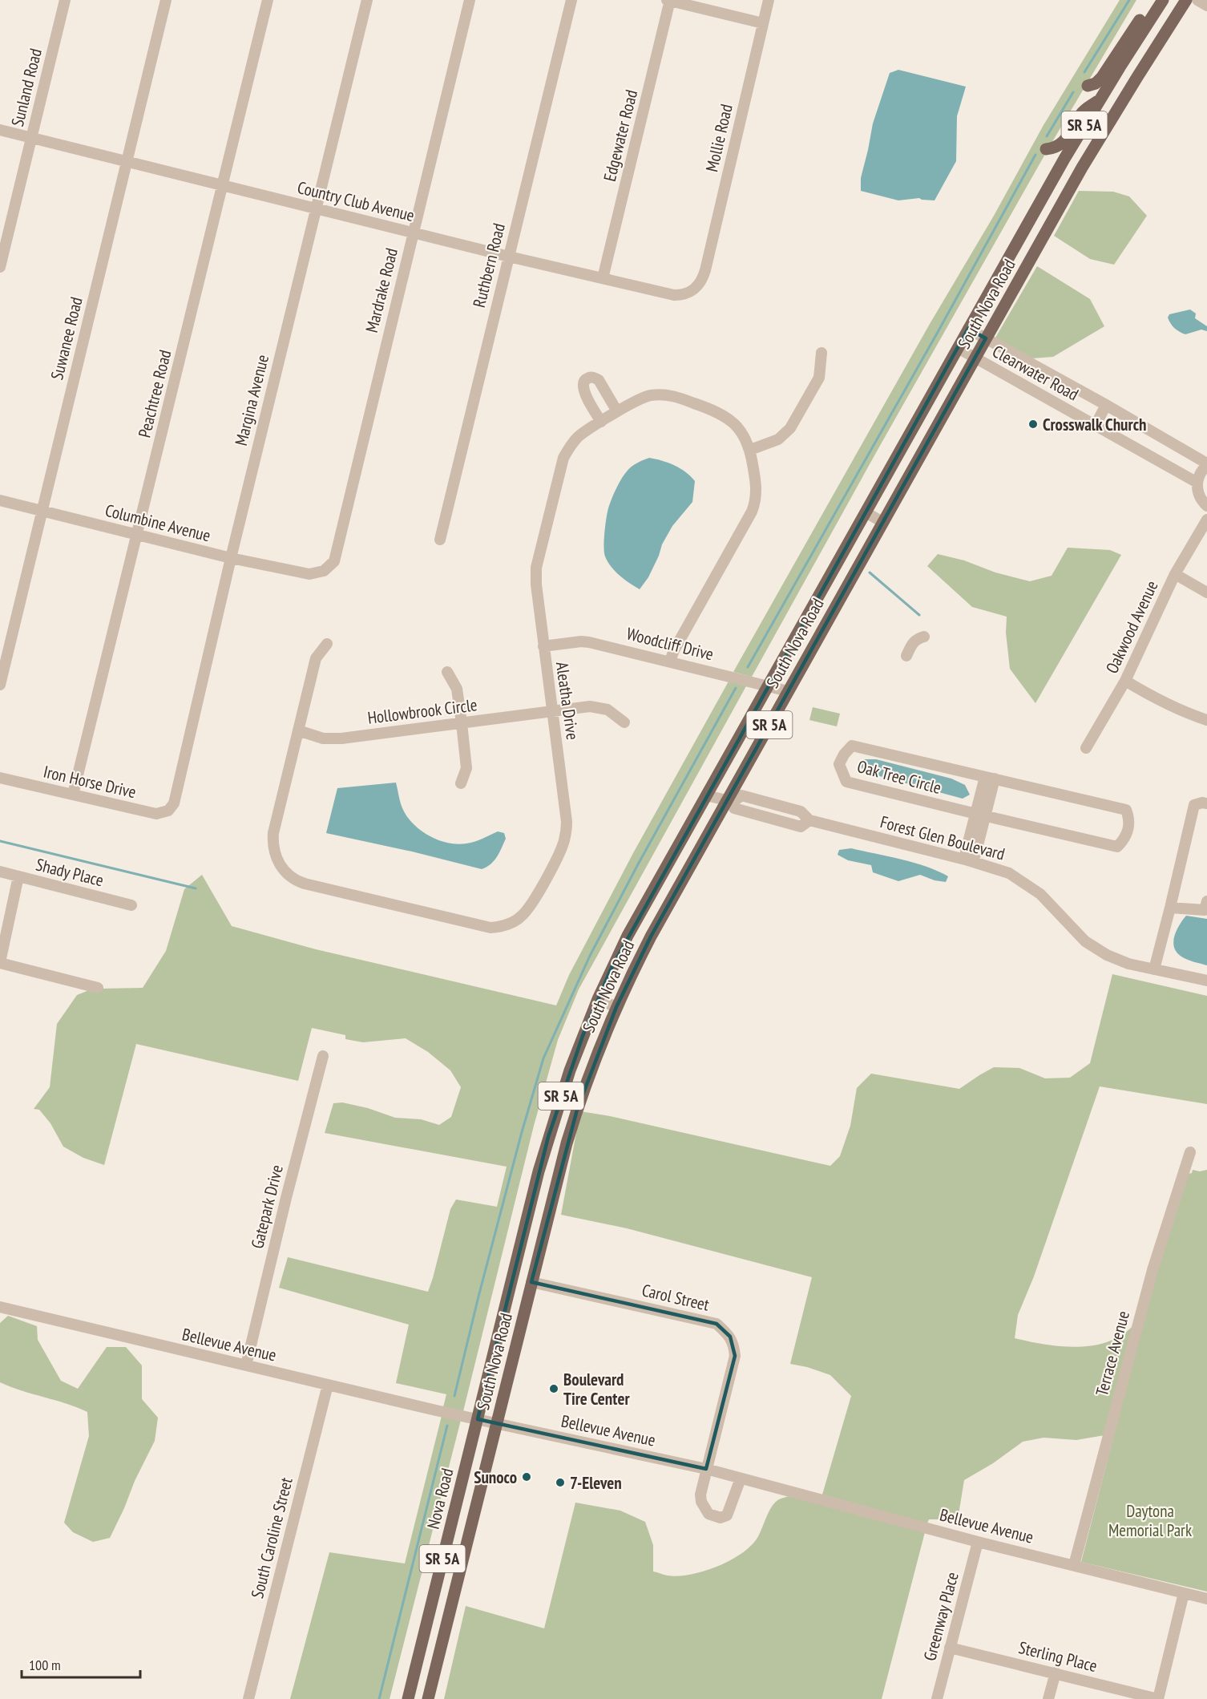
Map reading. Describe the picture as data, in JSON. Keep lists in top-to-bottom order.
{
  "streets": {
    "main road": ["SR 5A", "South Nova Road", "Nova Road"],
    "street": [
      "Sunland Road",
      "Edgewater Road",
      "Mollie Road",
      "Country Club Avenue",
      "Ruthbern Road",
      "Mardrake Road",
      "Suwanee Road",
      "Clearwater Road",
      "Peachtree Road",
      "Margina Avenue",
      "Columbine Avenue",
      "Oakwood Avenue",
      "Woodcliff Drive",
      "Aleatha Drive",
      "Hollowbrook Circle",
      "Oak Tree Circle",
      "Iron Horse Drive",
      "Forest Glen Boulevard",
      "Shady Place",
      "Gatepark Drive",
      "Carol Street",
      "Bellevue Avenue",
      "Terrace Avenue",
      "South Caroline Street",
      "Greenway Place",
      "Sterling Place"
    ]
  },
  "crossings": [
    ["Sunland Road", "Country Club Avenue"],
    ["SR 5A", "South Nova Road"],
    ["SR 5A", "Bellevue Avenue"],
    ["Edgewater Road", "Country Club Avenue"],
    ["Mollie Road", "Country Club Avenue"],
    ["Country Club Avenue", "Ruthbern Road"],
    ["Country Club Avenue", "Mardrake Road"],
    ["Country Club Avenue", "Suwanee Road"],
    ["Country Club Avenue", "Peachtree Road"],
    ["Country Club Avenue", "Margina Avenue"],
    ["Mardrake Road", "Columbine Avenue"],
    ["South Nova Road", "Clearwater Road"],
    ["South Nova Road", "Woodcliff Drive"],
    ["South Nova Road", "Forest Glen Boulevard"],
    ["South Nova Road", "Carol Street"],
    ["South Nova Road", "Bellevue Avenue"],
    ["South Nova Road", "Nova Road"],
    ["Suwanee Road", "Columbine Avenue"],
    ["Peachtree Road", "Columbine Avenue"],
    ["Peachtree Road", "Iron Horse Drive"],
    ["Margina Avenue", "Columbine Avenue"],
    ["Margina Avenue", "Iron Horse Drive"],
    ["Woodcliff Drive", "Aleatha Drive"],
    ["Aleatha Drive", "Hollowbrook Circle"],
    ["Gatepark Drive", "Bellevue Avenue"],
    ["Carol Street", "Bellevue Avenue"],
    ["Bellevue Avenue", "Terrace Avenue"],
    ["Bellevue Avenue", "Nova Road"],
    ["Bellevue Avenue", "South Caroline Street"],
    ["Bellevue Avenue", "Greenway Place"],
    ["Greenway Place", "Sterling Place"]
  ],
  "parks": ["Daytona Memorial Park"],
  "places": [
    "Crosswalk Church",
    "Boulevard Tire Center",
    "Sunoco",
    "7-Eleven"
  ],
  "scale_bar": "100 m"
}
